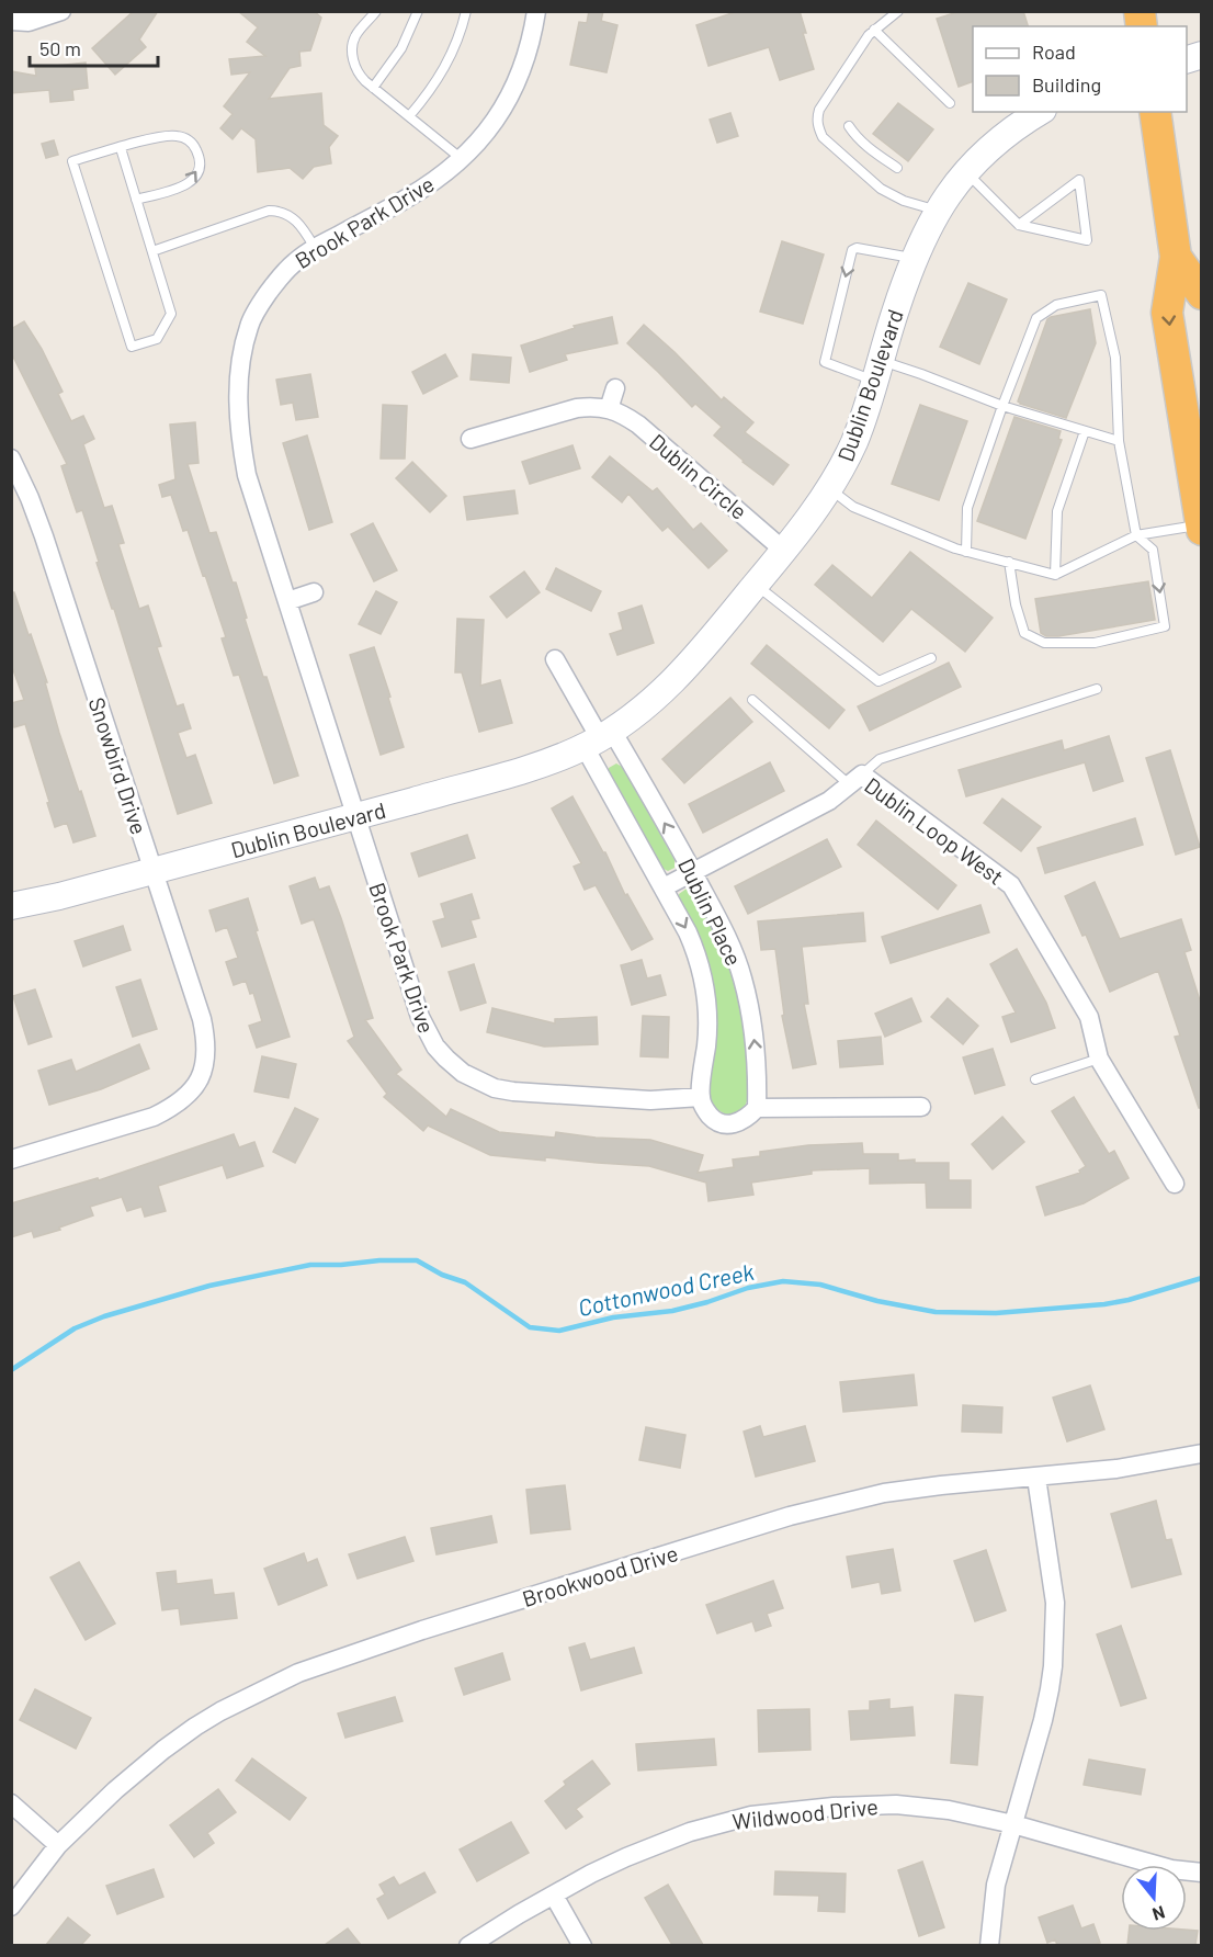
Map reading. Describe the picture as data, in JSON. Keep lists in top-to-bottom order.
{
  "streets": {
    "main road": ["Dublin Boulevard"],
    "street": [
      "Brook Park Drive",
      "Dublin Circle",
      "Snowbird Drive",
      "Dublin Loop West",
      "Dublin Place",
      "Brookwood Drive",
      "Wildwood Drive"
    ]
  },
  "crossings": [
    ["Brook Park Drive", "Dublin Boulevard"],
    ["Brook Park Drive", "Dublin Place"],
    ["Dublin Boulevard", "Dublin Circle"],
    ["Dublin Boulevard", "Snowbird Drive"],
    ["Dublin Boulevard", "Dublin Place"],
    ["Dublin Loop West", "Dublin Place"]
  ],
  "water": ["Cottonwood Creek"],
  "legend": ["Road", "Building"],
  "scale_bar": "50 m",
  "north": "bottom"
}
